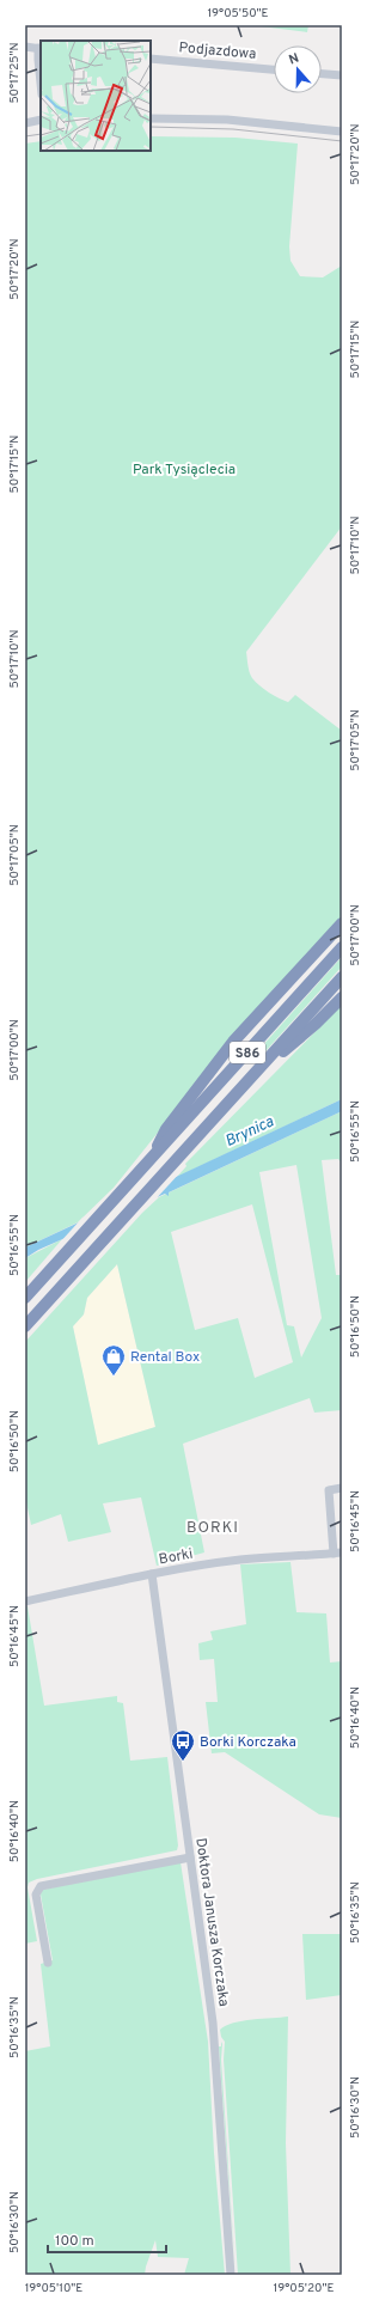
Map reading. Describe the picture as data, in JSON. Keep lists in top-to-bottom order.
{
  "streets": {
    "highway": ["S86"],
    "street": ["Podjazdowa", "Borki", "Doktora Janusza Korczaka"]
  },
  "crossings": [
    ["Borki", "Doktora Janusza Korczaka"]
  ],
  "districts": ["BORKI"],
  "water": ["Brynica"],
  "parks": ["Park Tysiąclecia"],
  "places": {
    "shop": ["Rental Box"],
    "bus stop": ["Borki Korczaka"]
  },
  "scale_bar": "100 m",
  "north": "top",
  "coordinates": [
    "19°05'50\"E",
    "50°17'25\"N",
    "50°17'20\"N",
    "50°17'15\"N",
    "50°17'10\"N",
    "50°17'05\"N",
    "50°17'00\"N",
    "50°16'55\"N",
    "50°16'50\"N",
    "50°16'45\"N",
    "50°16'40\"N",
    "50°16'35\"N",
    "50°16'30\"N",
    "19°05'10\"E",
    "19°05'20\"E"
  ]
}
